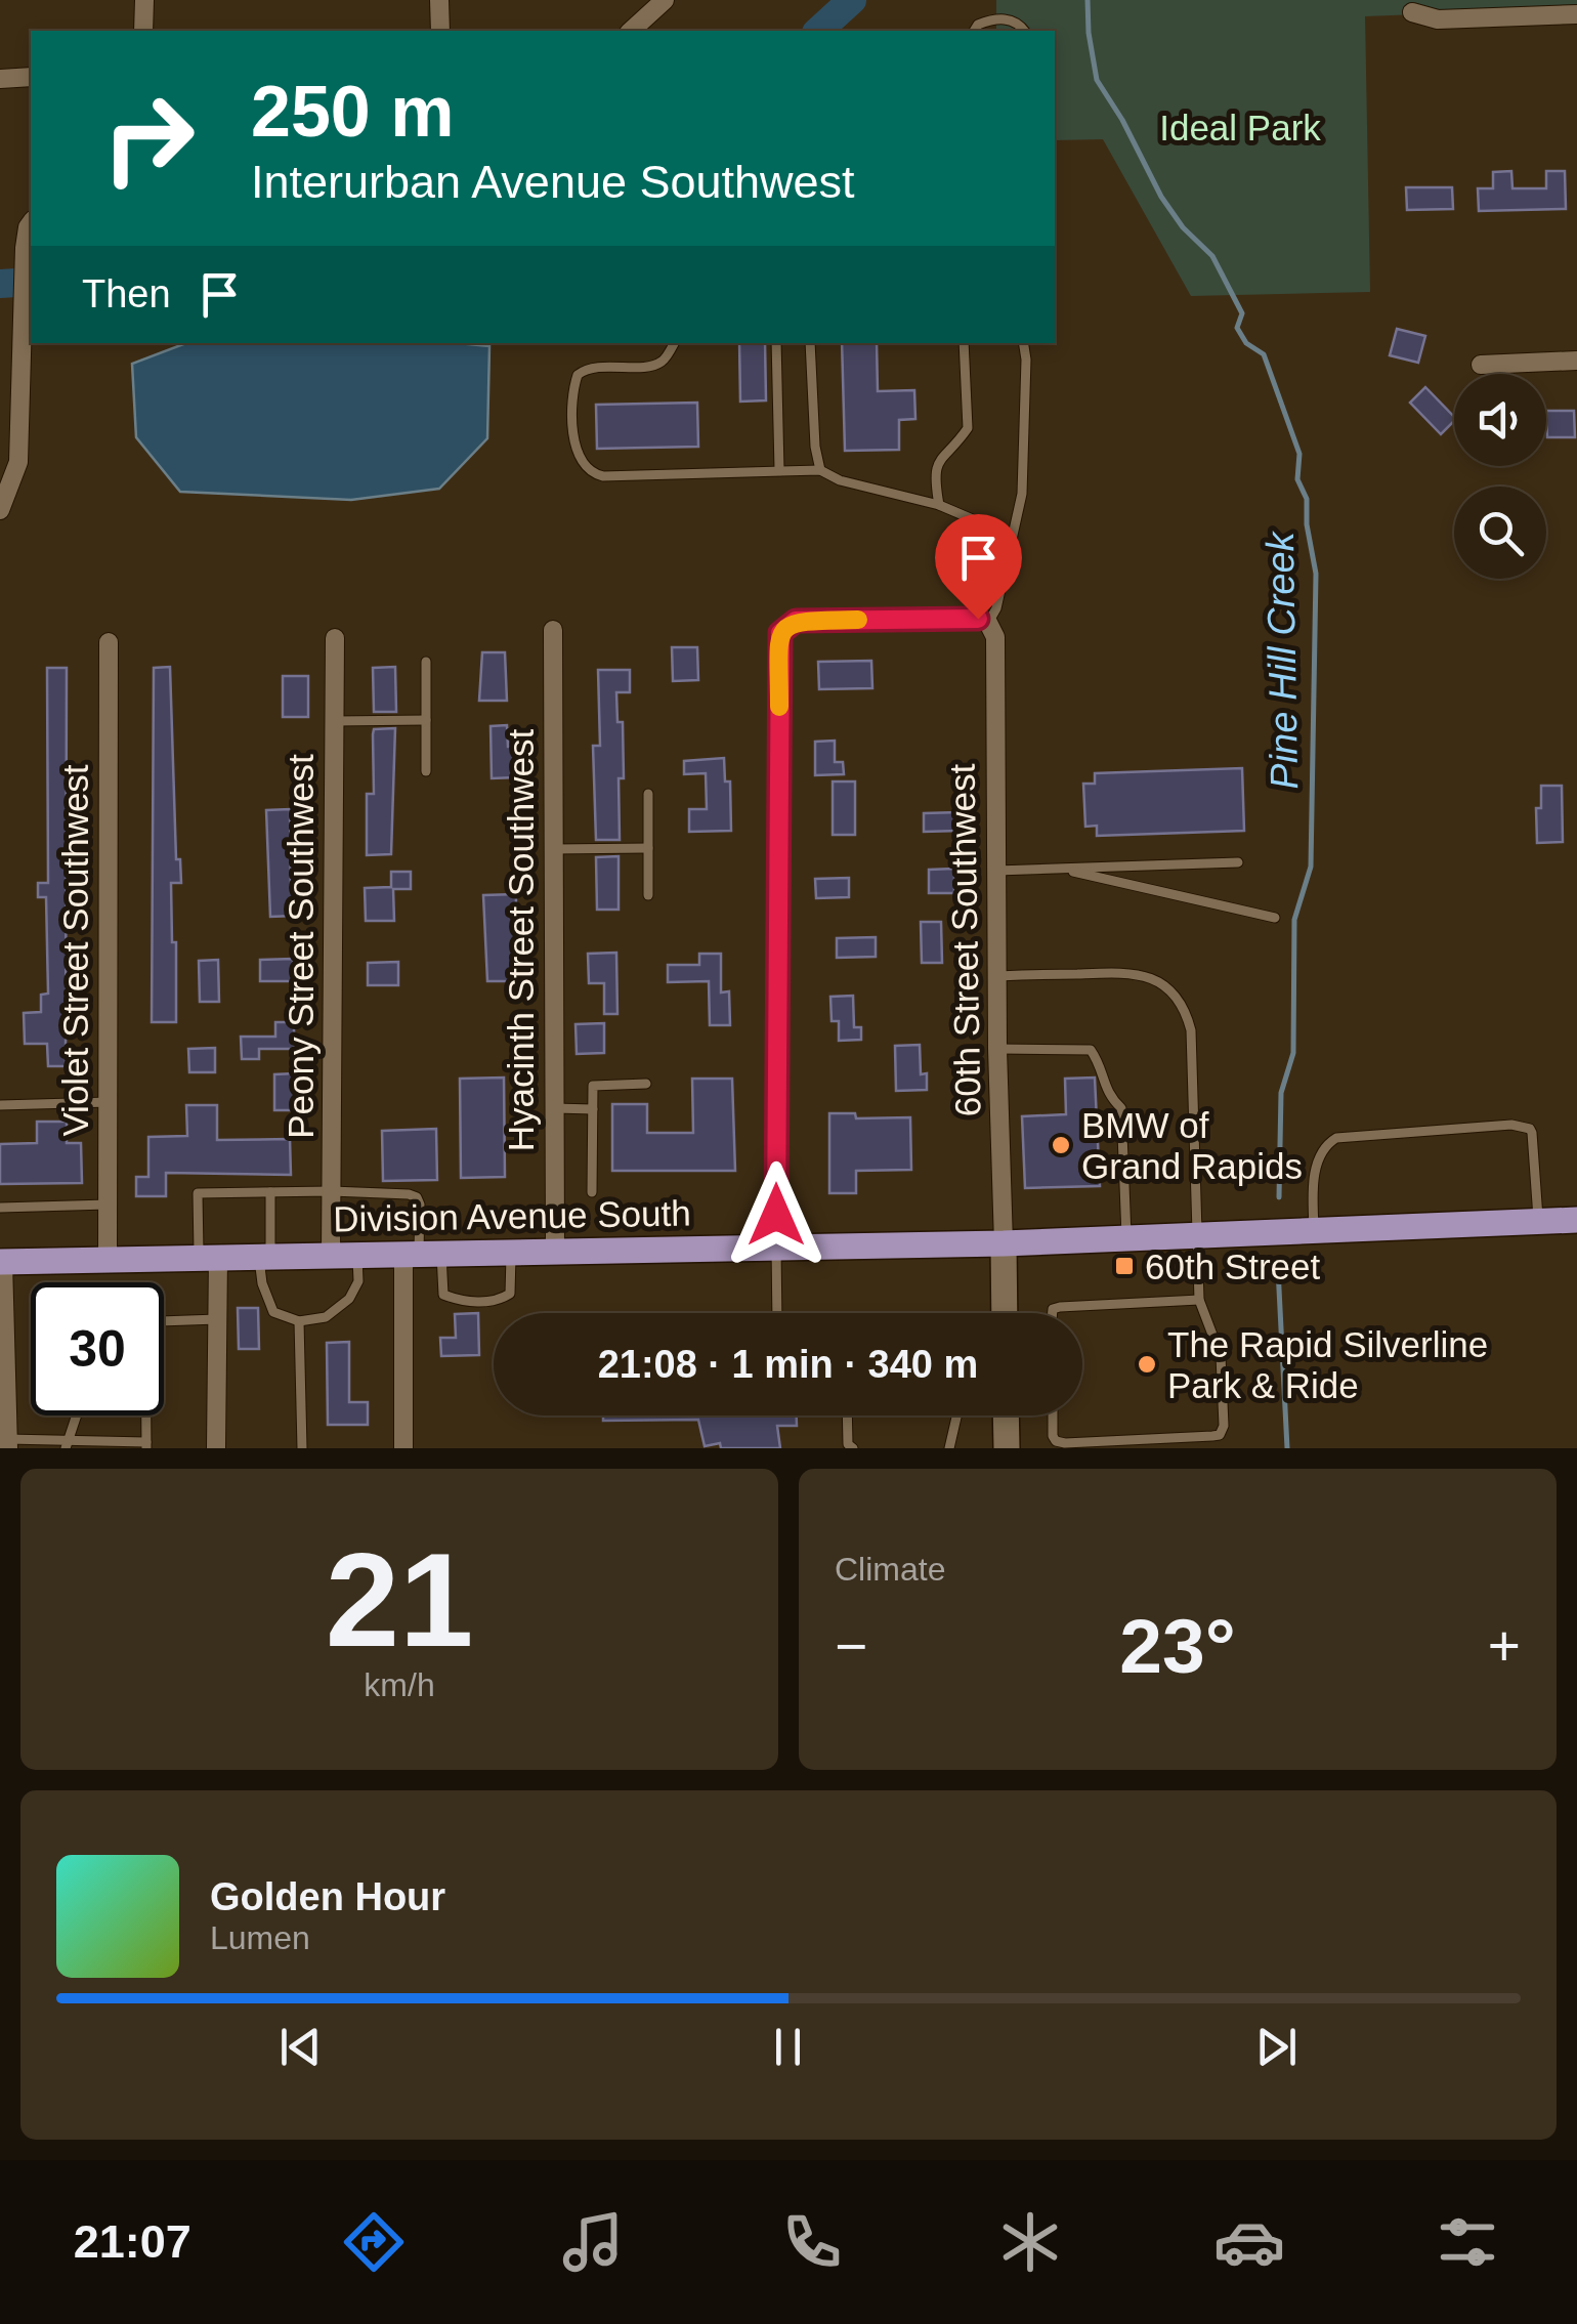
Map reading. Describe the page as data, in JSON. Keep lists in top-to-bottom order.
{
  "streets": {
    "main road": ["Division Avenue South"],
    "street": [
      "Hyacinth Street Southwest",
      "60th Street Southwest",
      "Peony Street Southwest",
      "Violet Street Southwest"
    ]
  },
  "crossings": [
    ["Hyacinth Street Southwest", "Division Avenue South"],
    ["60th Street Southwest", "Division Avenue South"],
    ["Peony Street Southwest", "Division Avenue South"],
    ["Violet Street Southwest", "Division Avenue South"]
  ],
  "water": ["Pine Hill Creek"],
  "parks": ["Ideal Park"],
  "places": {
    "other": ["BMW of Grand Rapids", "The Rapid Silverline Park & Ride"],
    "transit": ["60th Street"]
  },
  "page": {
    "turn": ["250 m", "Interurban Avenue Southwest"],
    "then": "Then",
    "limit": "30",
    "trip": "21:08 · 1 min · 340 m",
    "tile": [
      ["21", "km/h"],
      "Climate"
    ],
    "heat": ["−", "23°", "+"],
    "song": ["Golden Hour", "Lumen"],
    "tabs": "21:07"
  }
}
